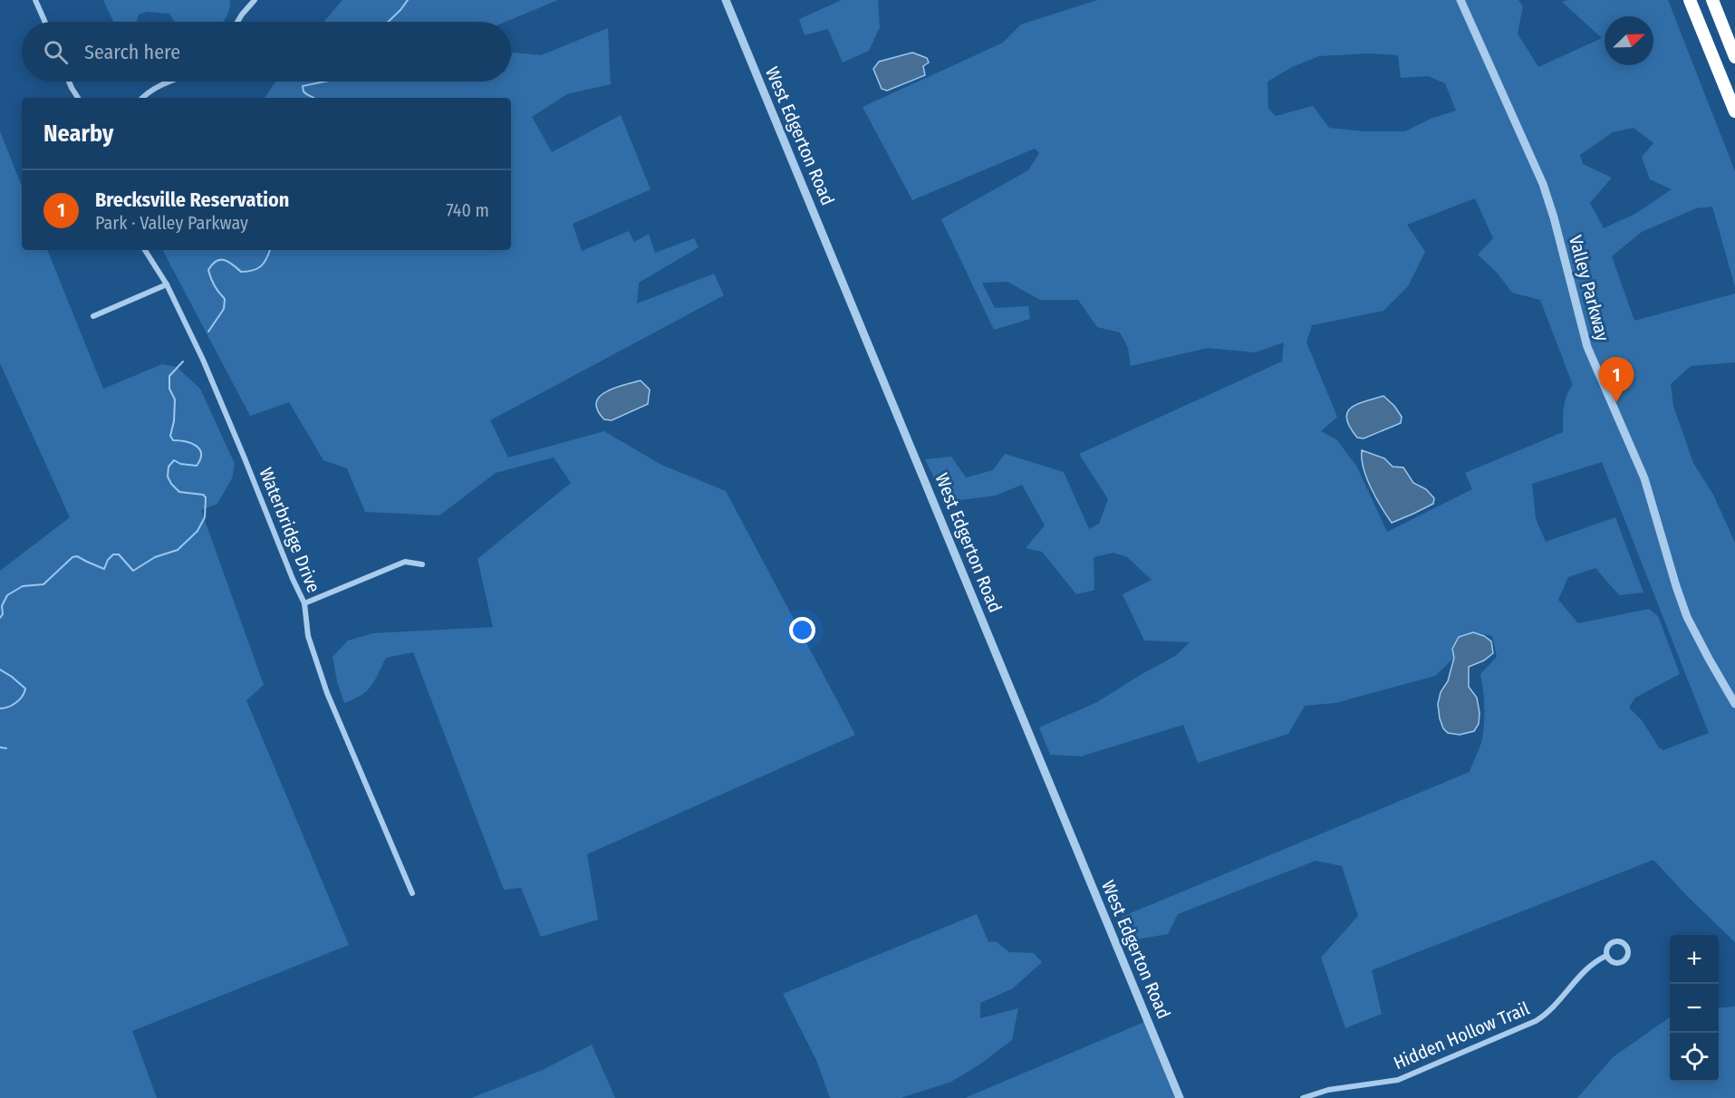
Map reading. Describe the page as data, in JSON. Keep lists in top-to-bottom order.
{
  "streets": {
    "street": [
      "West Edgerton Road",
      "Valley Parkway",
      "Waterbridge Drive",
      "Hidden Hollow Trail"
    ]
  },
  "north": "top right",
  "page": {
    "search": "Search here",
    "heading": "Nearby",
    "list": [
      {
        "mark": "1",
        "name": "Brecksville Reservation",
        "note": "Park · Valley Parkway",
        "value": "740 m"
      }
    ],
    "pins": "1",
    "map_buttons": ["+", "−"]
  }
}
